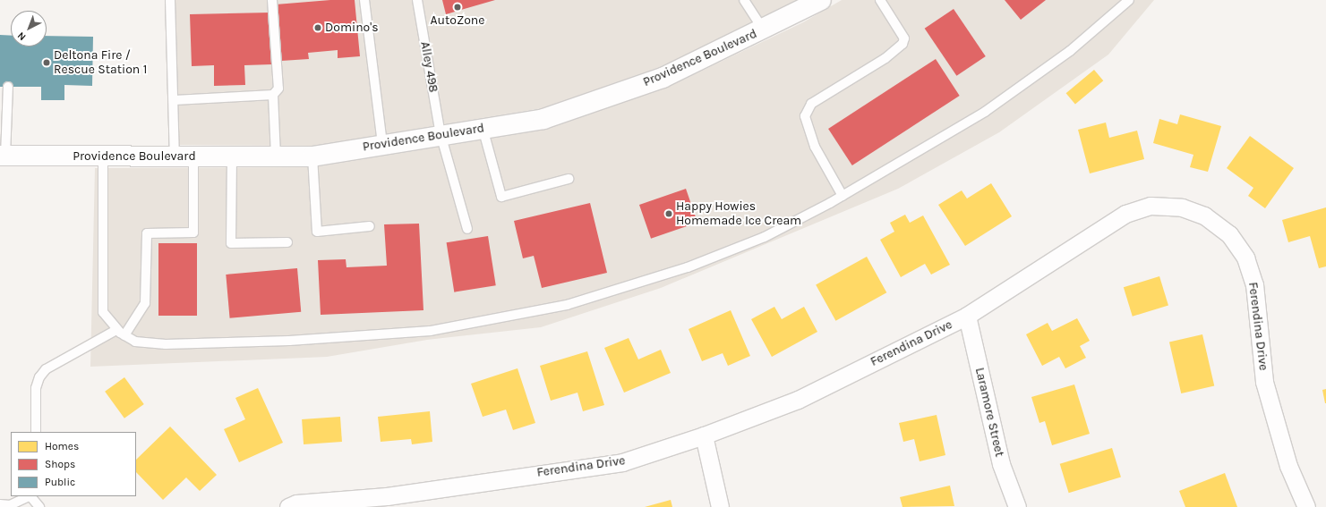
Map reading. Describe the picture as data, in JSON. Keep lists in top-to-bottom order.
{
  "streets": {
    "main road": ["Providence Boulevard"],
    "street": ["Ferendina Drive", "Laramore Street"],
    "lane": ["Alley 498"]
  },
  "crossings": [
    ["Providence Boulevard", "Alley 498"],
    ["Ferendina Drive", "Laramore Street"]
  ],
  "places": [
    "AutoZone",
    "Domino's",
    "Deltona Fire / Rescue Station 1",
    "Happy Howies Homemade Ice Cream"
  ],
  "legend": ["Homes", "Shops", "Public"],
  "north": "bottom left"
}
